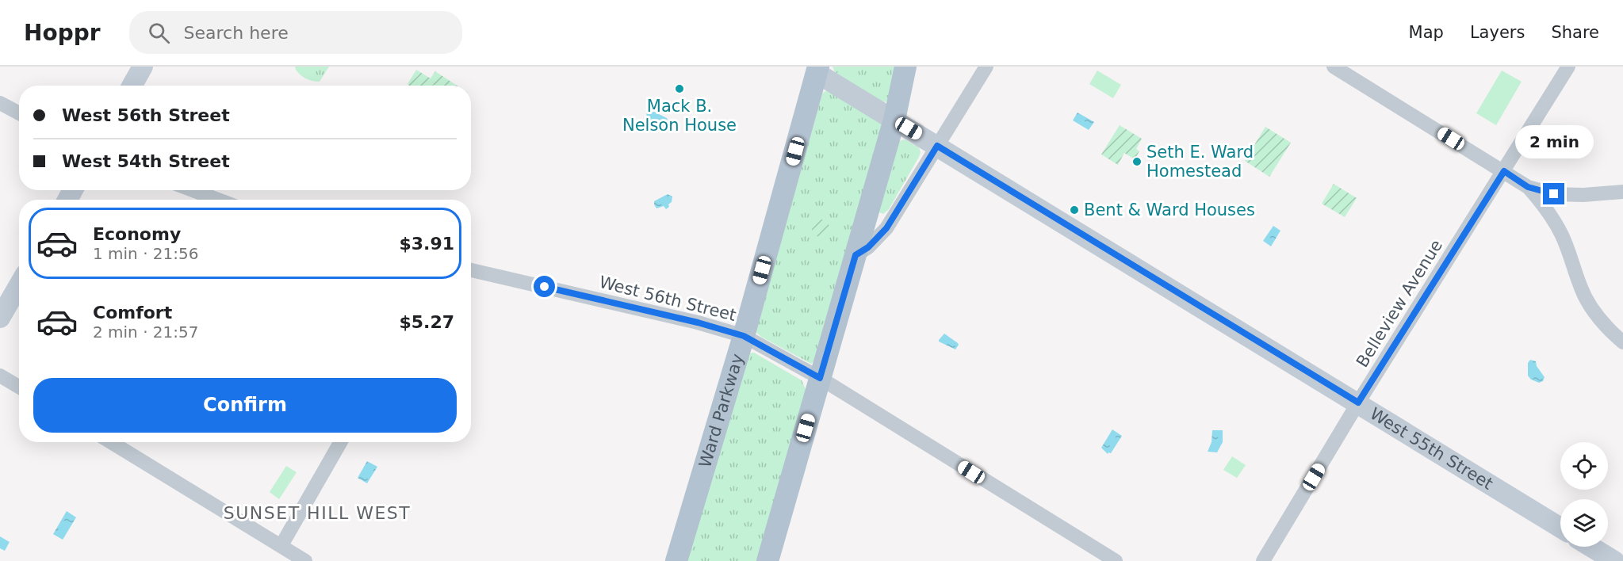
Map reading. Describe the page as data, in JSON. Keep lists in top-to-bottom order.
{
  "streets": {
    "main road": ["Ward Parkway", "West 55th Street"],
    "street": ["West 56th Street", "Belleview Avenue"]
  },
  "crossings": [
    ["West 56th Street", "Ward Parkway"],
    ["Belleview Avenue", "West 55th Street"],
    ["Ward Parkway", "West 55th Street"]
  ],
  "districts": ["SUNSET HILL WEST"],
  "places": ["Mack B. Nelson House", "Seth E. Ward Homestead", "Bent & Ward Houses"],
  "page": {
    "header": "Hoppr",
    "search": "Search here",
    "nav": ["Map", "Layers", "Share"],
    "banner": ["West 56th Street", "West 54th Street"],
    "bubble": "2 min",
    "list": [
      {
        "name": "Economy",
        "note": "1 min · 21:56",
        "value": "$3.91"
      },
      {
        "name": "Comfort",
        "note": "2 min · 21:57",
        "value": "$5.27"
      }
    ],
    "buttons": "Confirm"
  }
}
